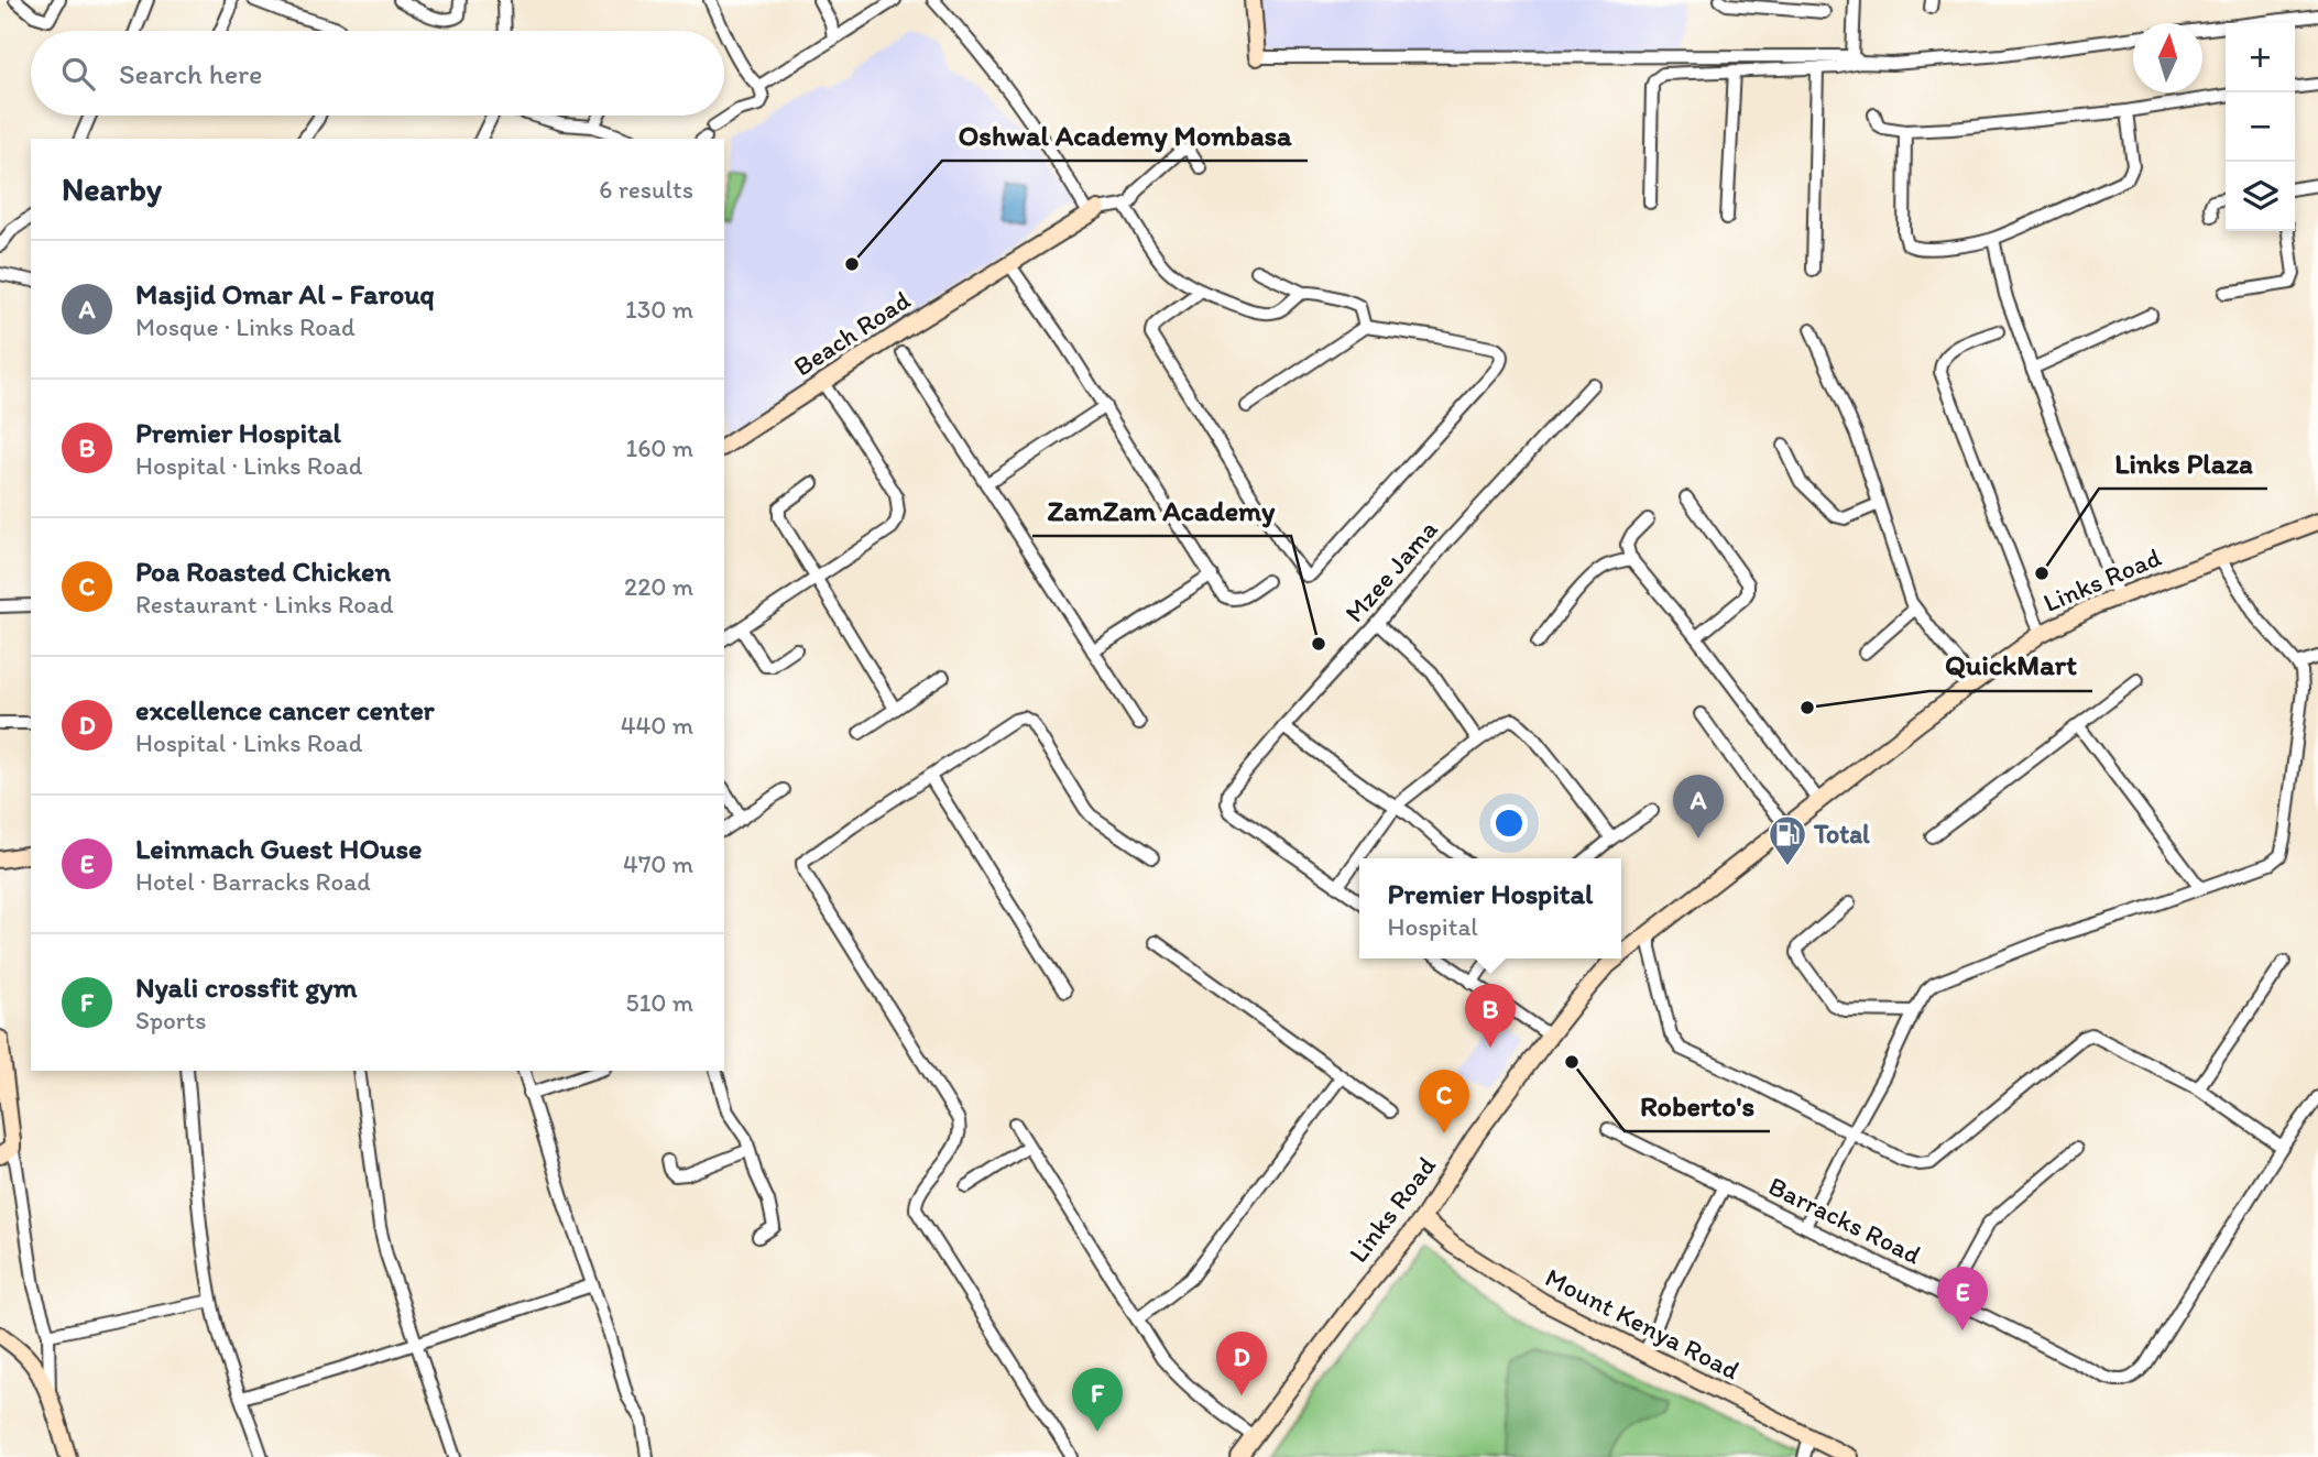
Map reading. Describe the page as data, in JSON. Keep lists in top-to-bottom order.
{
  "streets": {
    "main road": ["Beach Road", "Links Road", "Mount Kenya Road"],
    "street": ["Mzee Jama", "Barracks Road"]
  },
  "crossings": [
    ["Links Road", "Mount Kenya Road"]
  ],
  "places": {
    "other": [
      "Oshwal Academy Mombasa",
      "Links Plaza",
      "ZamZam Academy",
      "QuickMart",
      "Roberto's"
    ],
    "fuel station": ["Total"]
  },
  "north": "top",
  "page": {
    "map_buttons": ["+", "−"],
    "search": "Search here",
    "heading": ["Nearby", "6 results"],
    "list": [
      {
        "mark": "A",
        "name": "Masjid Omar Al - Farouq",
        "note": "Mosque · Links Road",
        "value": "130 m"
      },
      {
        "mark": "B",
        "name": "Premier Hospital",
        "note": "Hospital · Links Road",
        "value": "160 m"
      },
      {
        "mark": "C",
        "name": "Poa Roasted Chicken",
        "note": "Restaurant · Links Road",
        "value": "220 m"
      },
      {
        "mark": "D",
        "name": "excellence cancer center",
        "note": "Hospital · Links Road",
        "value": "440 m"
      },
      {
        "mark": "E",
        "name": "Leinmach Guest HOuse",
        "note": "Hotel · Barracks Road",
        "value": "470 m"
      },
      {
        "mark": "F",
        "name": "Nyali crossfit gym",
        "note": "Sports",
        "value": "510 m"
      }
    ],
    "pins": [
      "A",
      "B",
      "C",
      "E",
      "D",
      "F"
    ],
    "popup": ["Premier Hospital", "Hospital"]
  }
}
